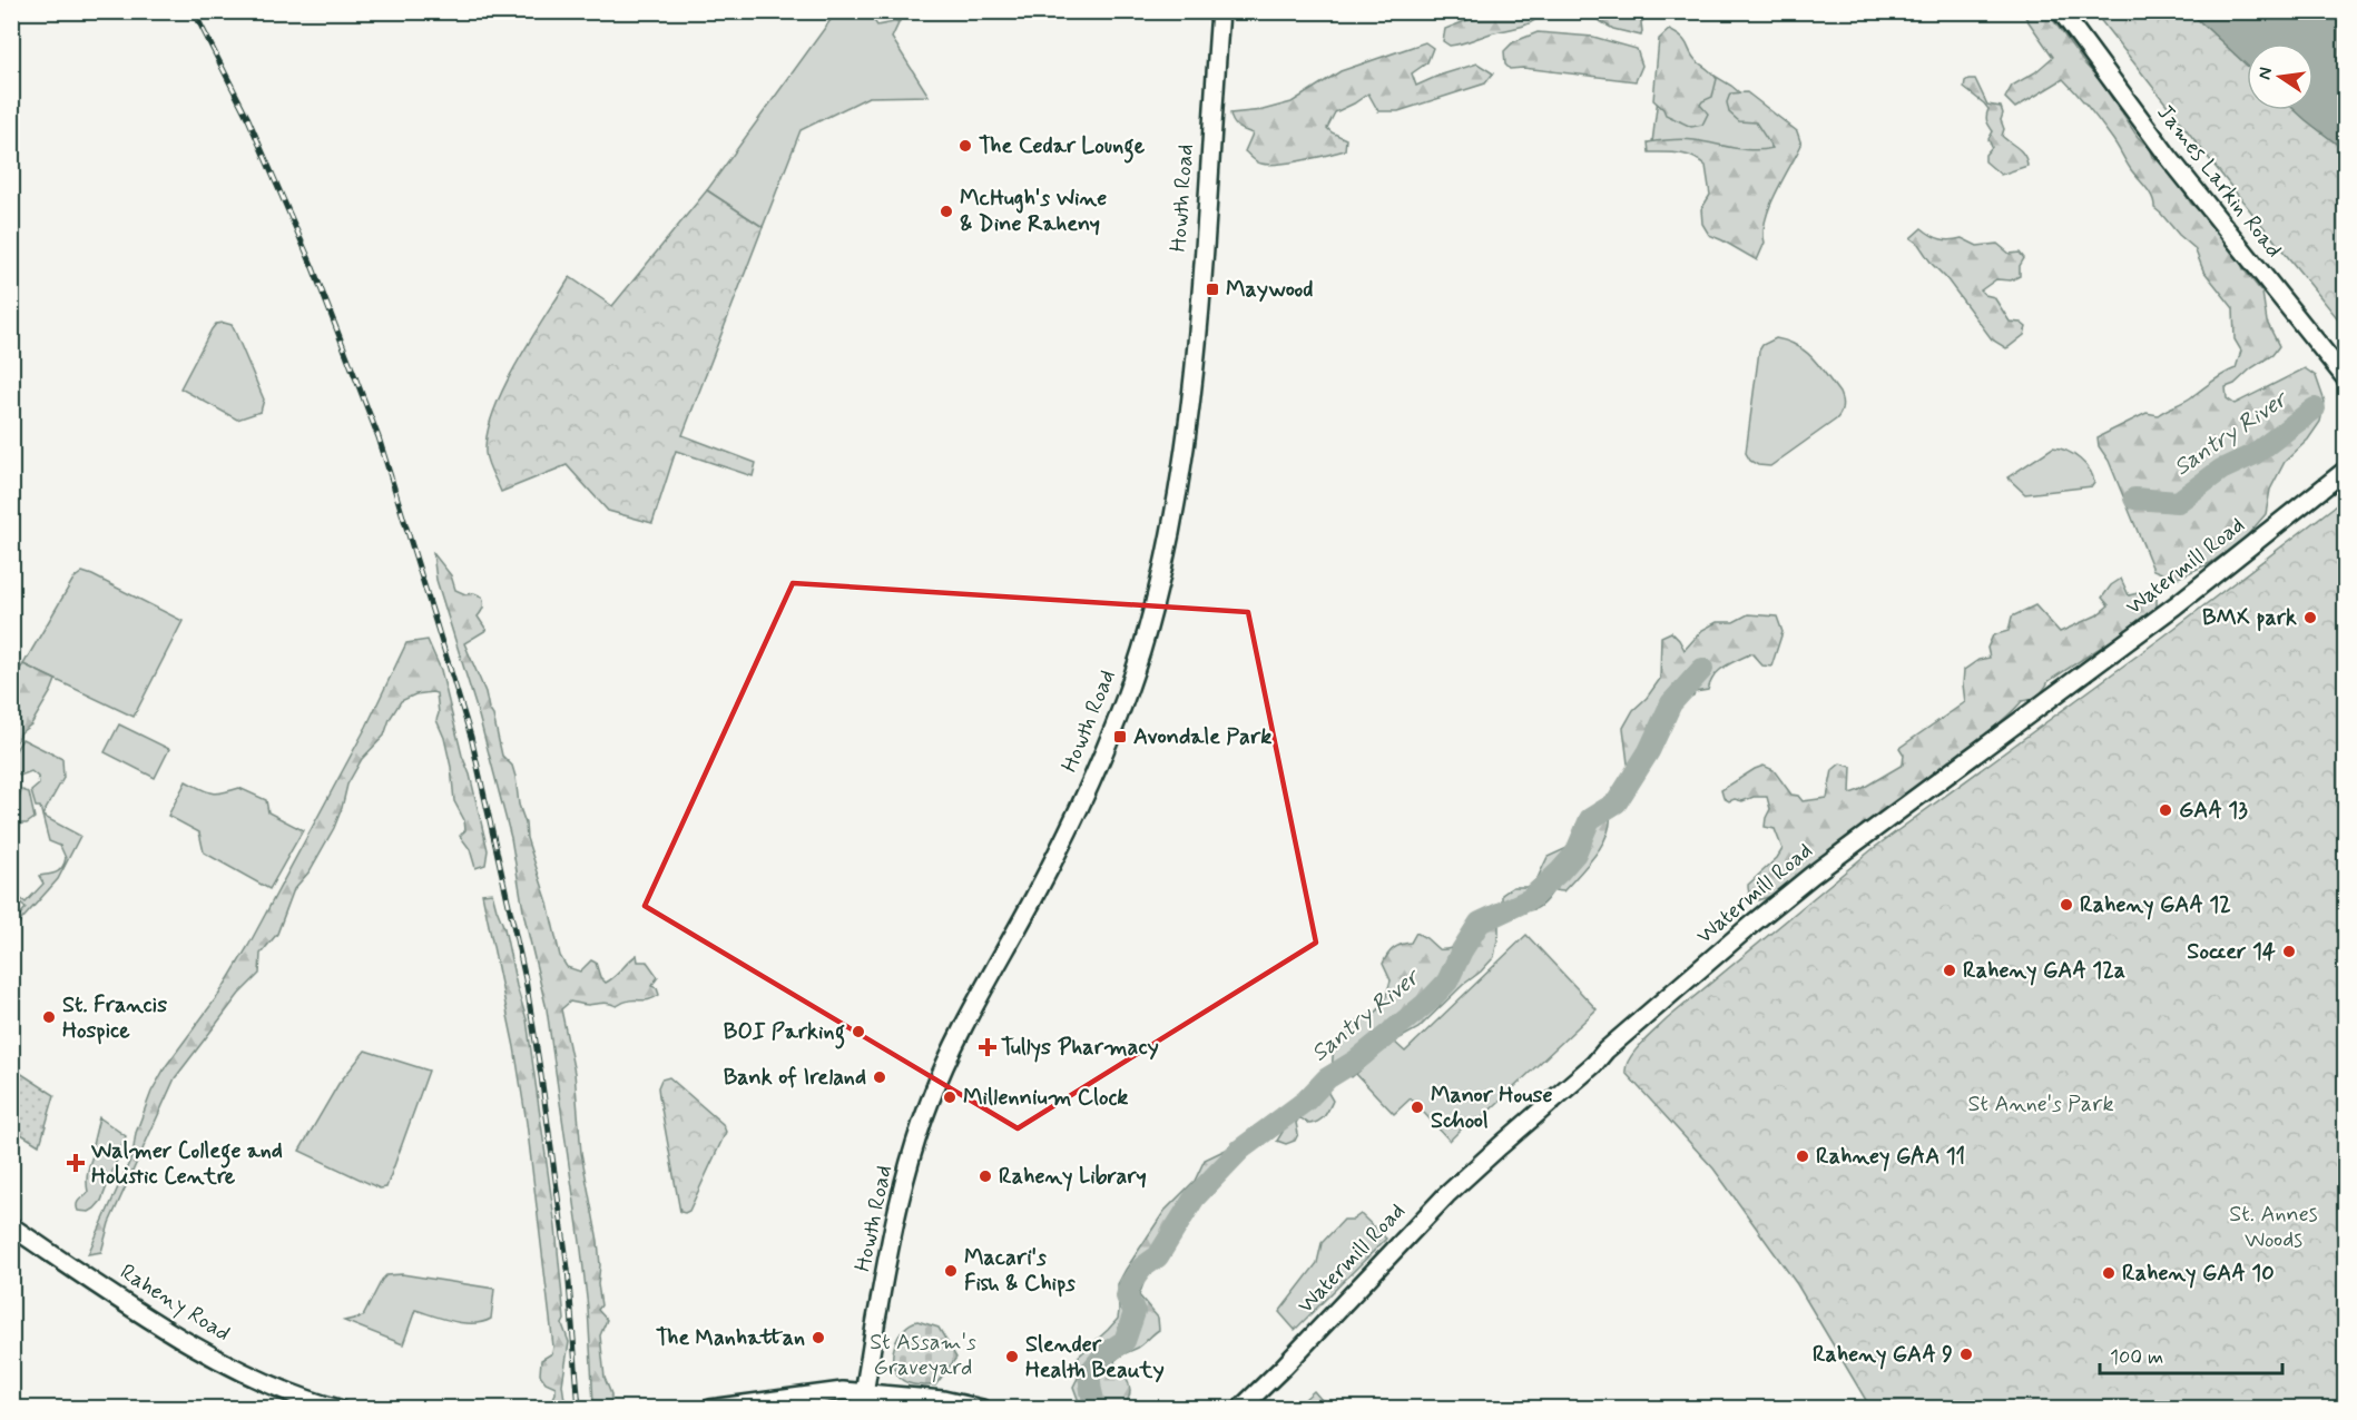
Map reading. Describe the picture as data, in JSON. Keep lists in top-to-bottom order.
{
  "streets": {
    "main road": [
      "James Larkin Road",
      "Howth Road",
      "Watermill Road",
      "Raheny Road"
    ]
  },
  "water": ["Santry River"],
  "parks": ["St Anne's Park", "St. Annes Woods", "St Assam's Graveyard"],
  "places": {
    "other": [
      "The Cedar Lounge",
      "McHugh's Wine & Dine Raheny",
      "BMX park",
      "GAA 13",
      "Raheny GAA 12",
      "Soccer 14",
      "Raheny GAA 12a",
      "St. Francis Hospice",
      "BOI Parking",
      "Bank of Ireland",
      "Millennium Clock",
      "Manor House School",
      "Rahney GAA 11",
      "Raheny Library",
      "Macari's Fish & Chips",
      "Raheny GAA 10",
      "The Manhattan",
      "Raheny GAA 9",
      "Slender Health Beauty"
    ],
    "transit": ["Maywood", "Avondale Park"],
    "health": ["Tullys Pharmacy", "Walmer College and Holistic Centre"]
  },
  "scale_bar": "100 m",
  "north": "left"
}
